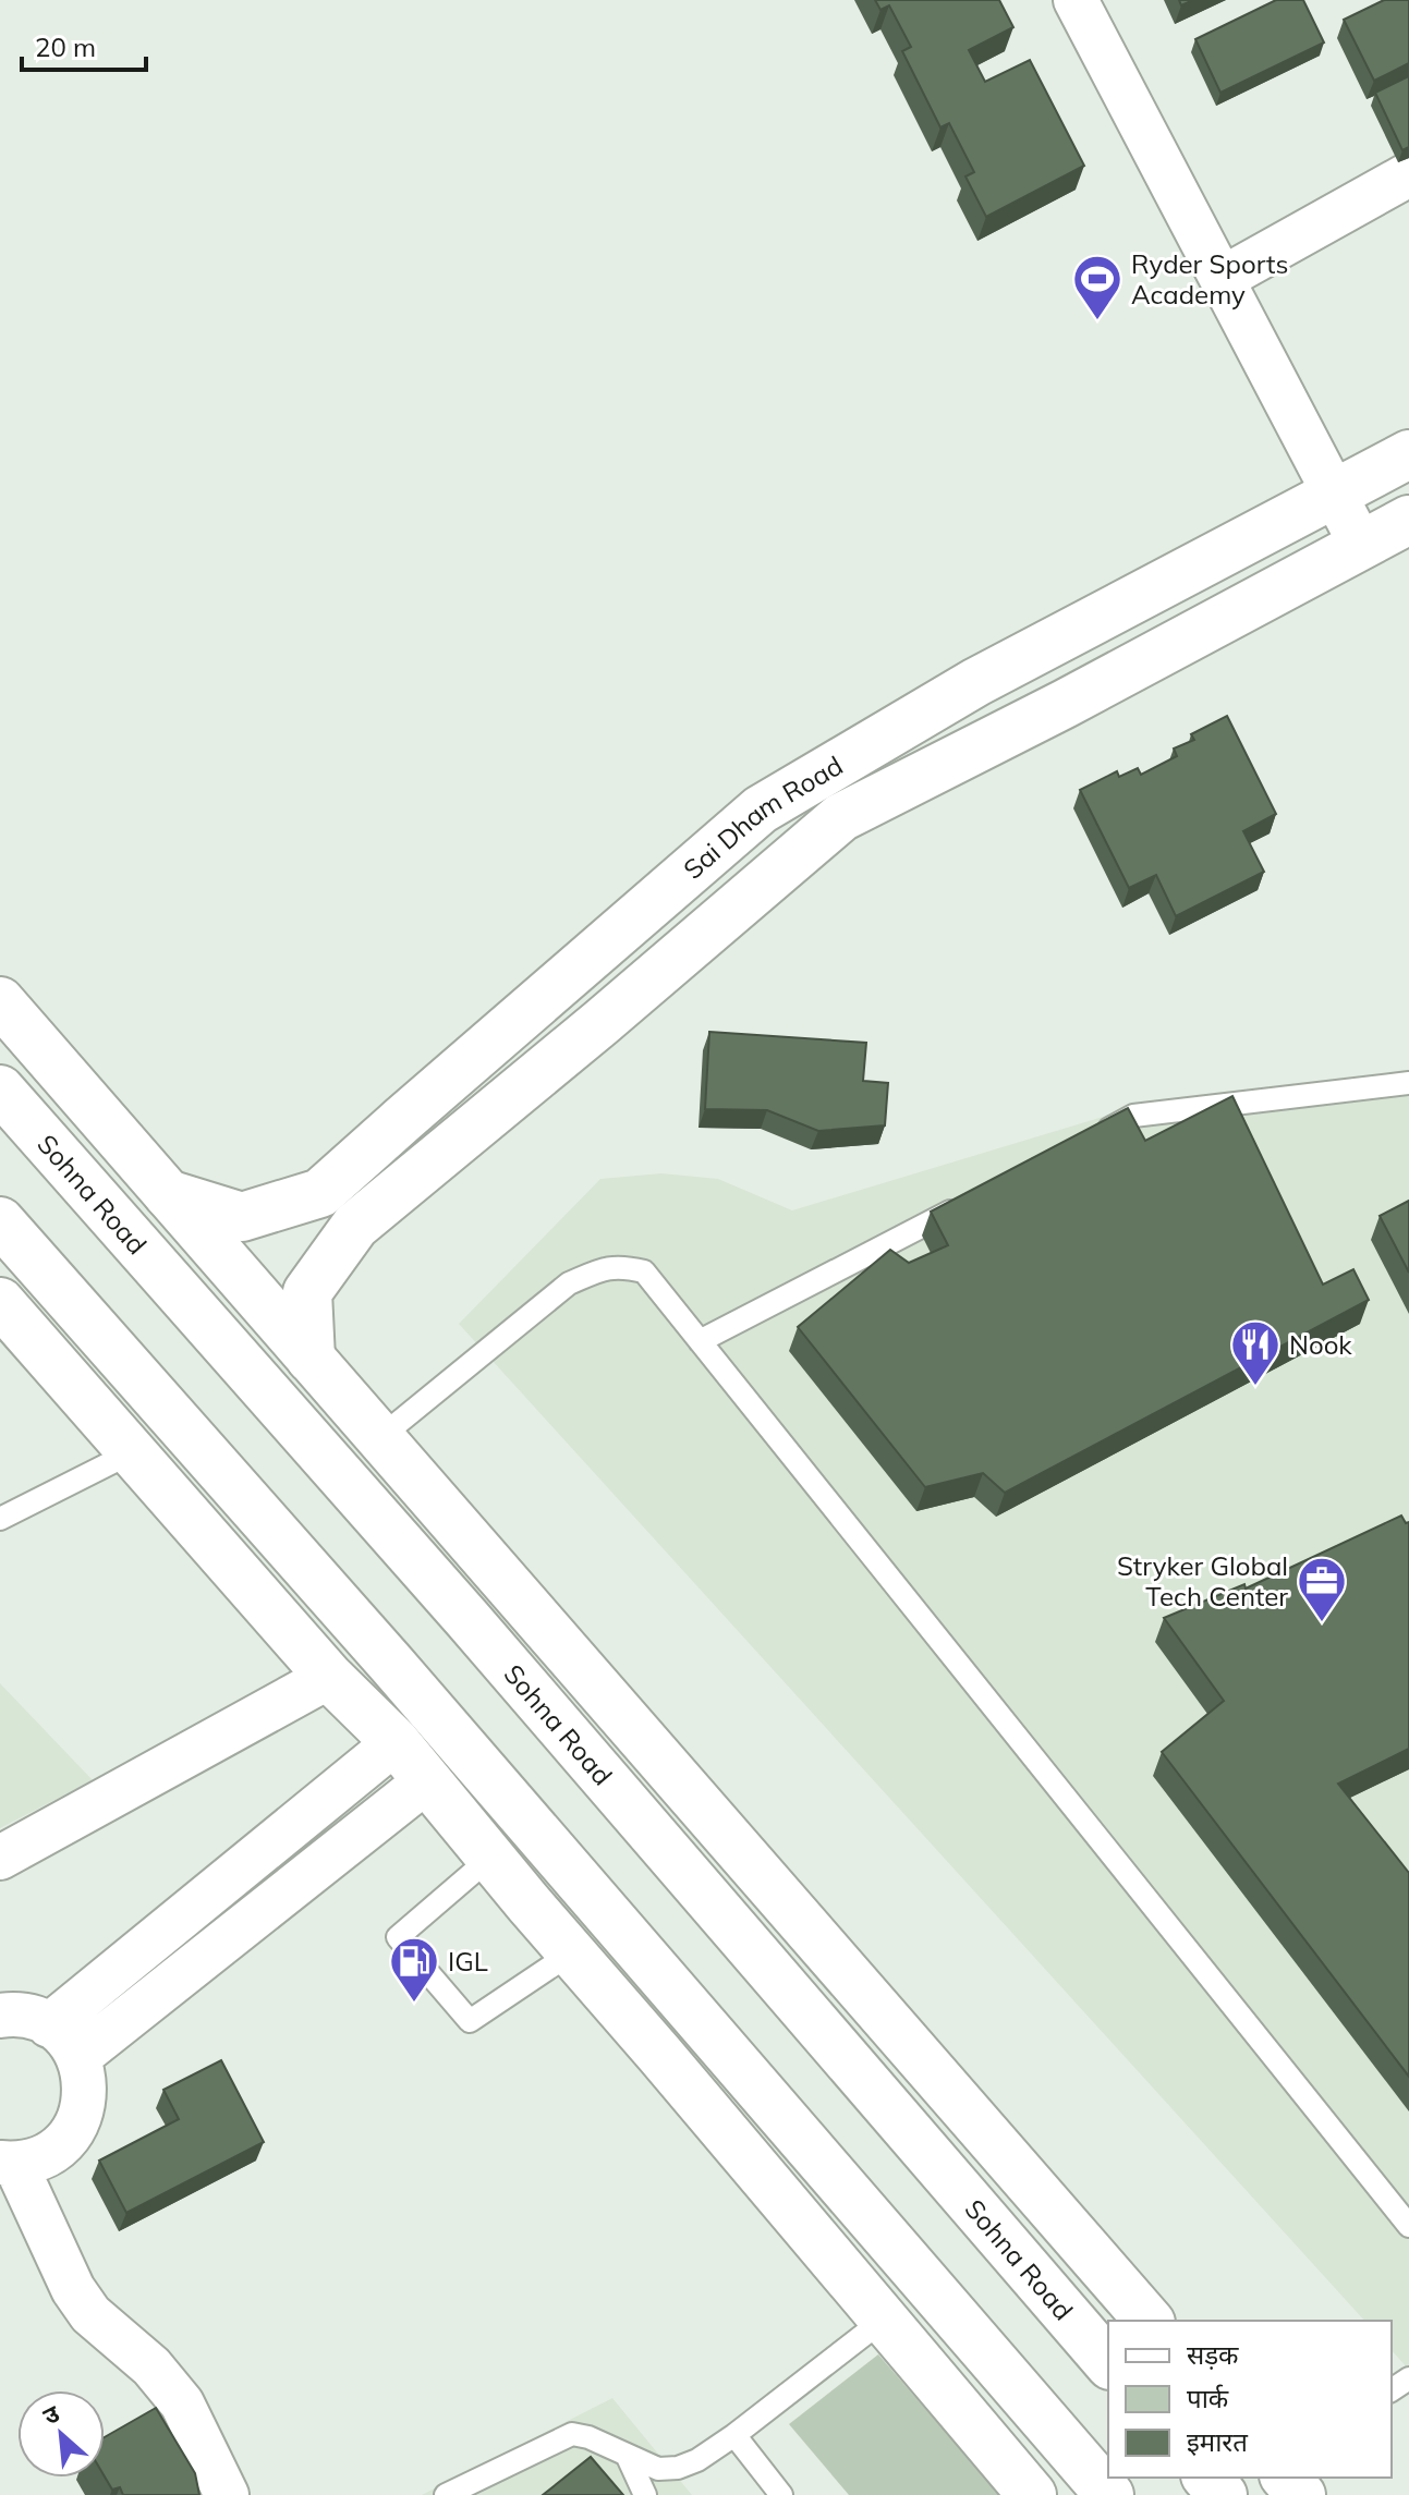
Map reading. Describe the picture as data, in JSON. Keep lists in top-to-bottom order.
{
  "streets": {
    "main road": ["Sai Dham Road", "Sohna Road"]
  },
  "places": {
    "sports": ["Ryder Sports Academy"],
    "restaurant": ["Nook"],
    "office": ["Stryker Global Tech Center"],
    "fuel station": ["IGL"]
  },
  "legend": ["सड़क", "पार्क", "इमारत"],
  "scale_bar": "20 m",
  "north": "top left"
}
